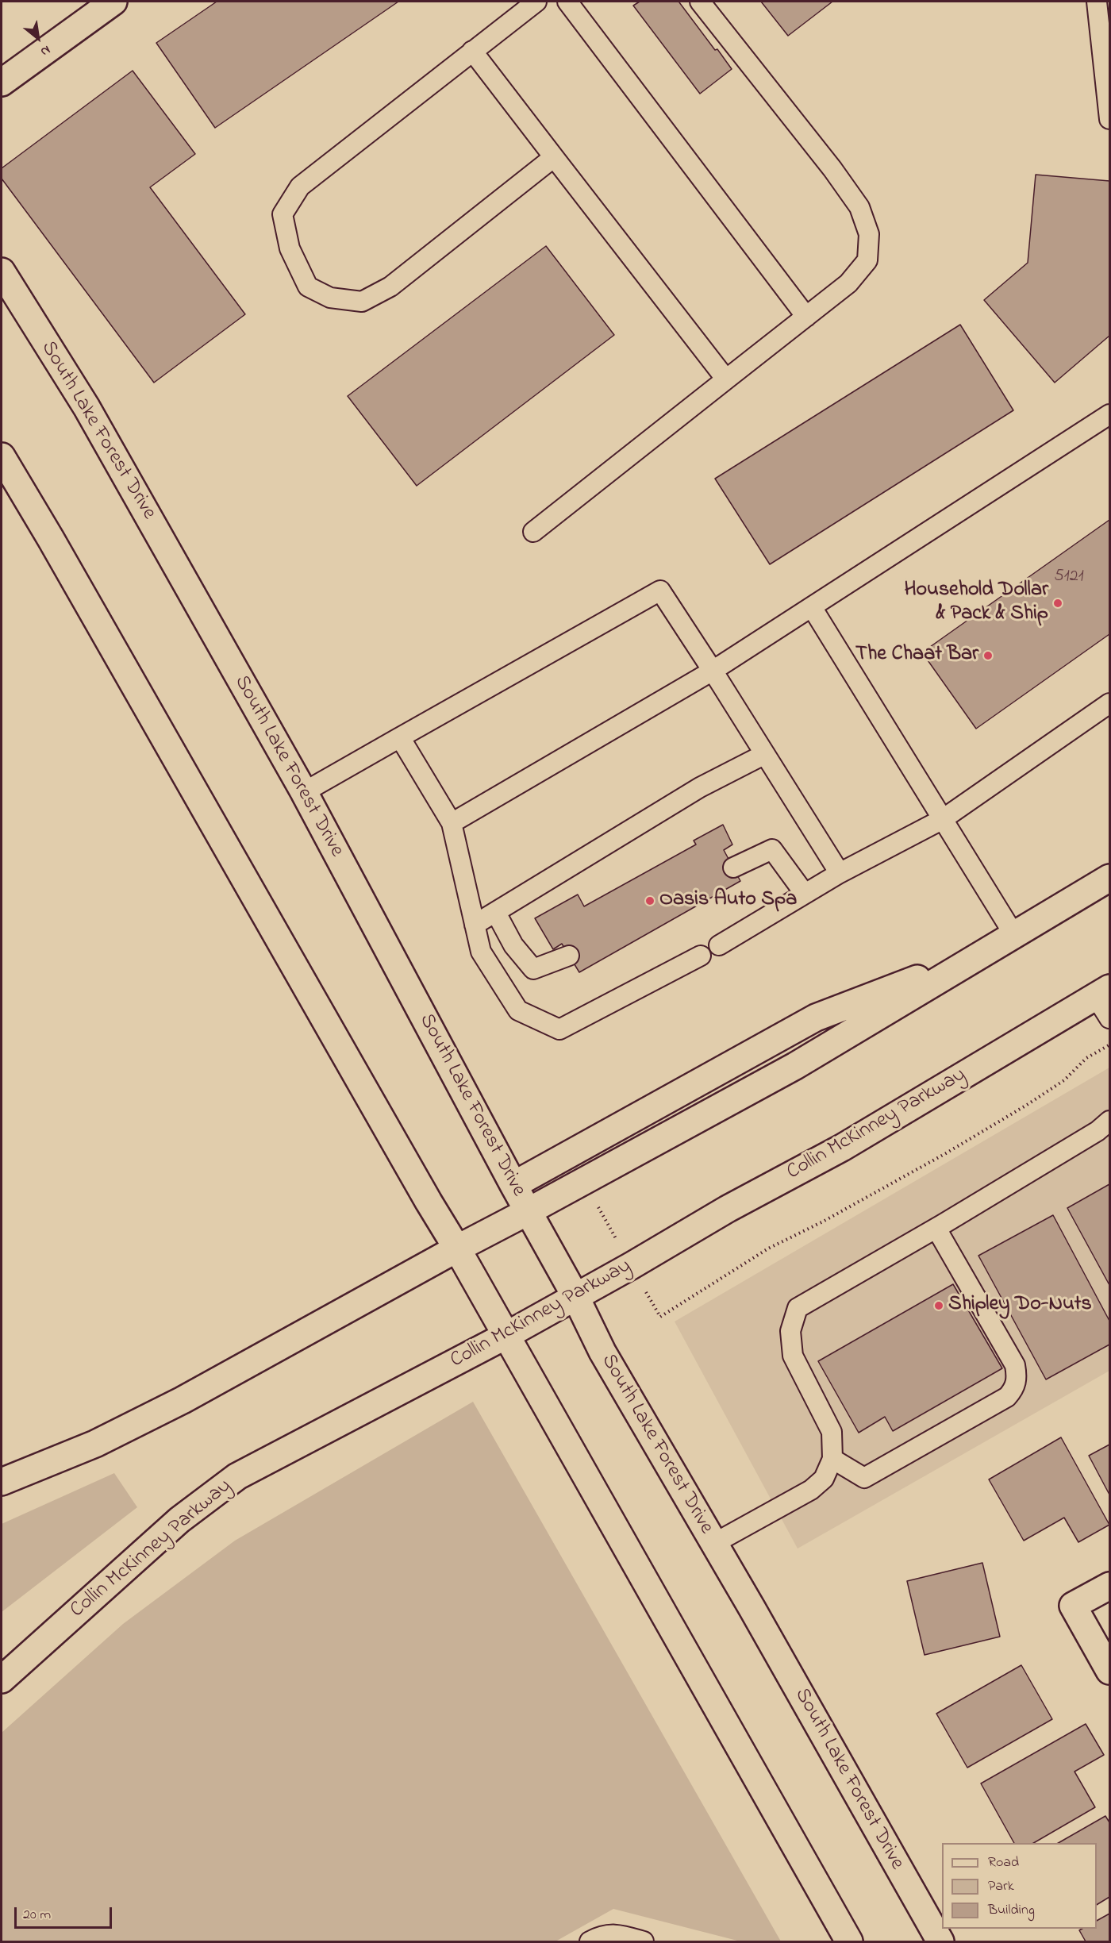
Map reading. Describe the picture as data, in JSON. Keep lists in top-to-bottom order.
{
  "streets": {
    "main road": ["South Lake Forest Drive", "Collin McKinney Parkway"]
  },
  "crossings": [
    ["South Lake Forest Drive", "Collin McKinney Parkway"]
  ],
  "places": [
    "Household Dollar & Pack & Ship",
    "The Chaat Bar",
    "Oasis Auto Spa",
    "Shipley Do-Nuts"
  ],
  "house_numbers": ["5121"],
  "legend": ["Road", "Park", "Building"],
  "scale_bar": "20 m",
  "north": "bottom right"
}
